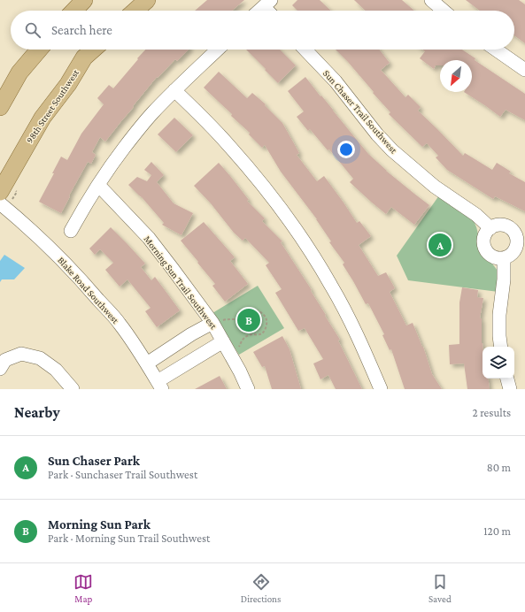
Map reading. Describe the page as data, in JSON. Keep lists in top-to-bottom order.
{
  "streets": {
    "main road": ["98th Street Southwest"],
    "street": ["Sun Chaser Trail Southwest", "Morning Sun Trail Southwest", "Blake Road Southwest"]
  },
  "north": "bottom left",
  "page": {
    "search": "Search here",
    "pins": ["A", "B"],
    "heading": ["Nearby", "2 results"],
    "list": [
      {
        "mark": "A",
        "name": "Sun Chaser Park",
        "note": "Park · Sunchaser Trail Southwest",
        "value": "80 m"
      },
      {
        "mark": "B",
        "name": "Morning Sun Park",
        "note": "Park · Morning Sun Trail Southwest",
        "value": "120 m"
      }
    ],
    "nav": ["Map", "Directions", "Saved"]
  }
}
